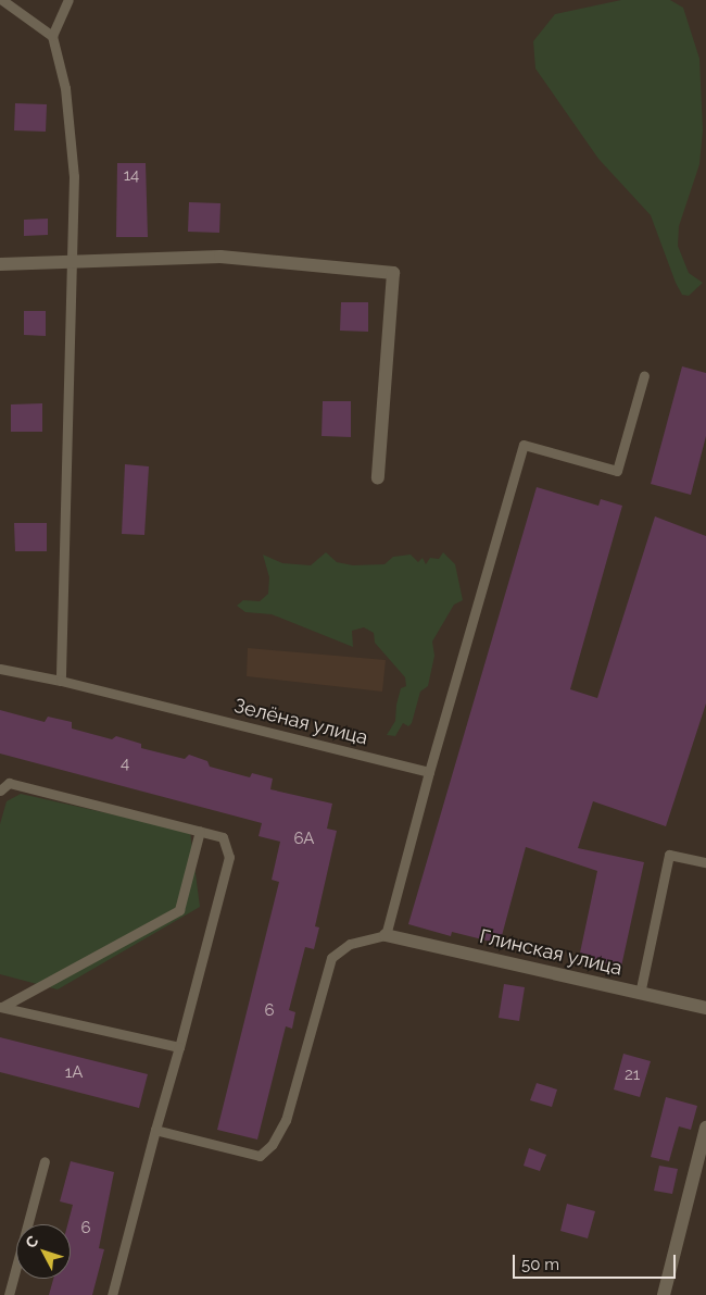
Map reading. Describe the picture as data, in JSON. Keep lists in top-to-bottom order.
{
  "streets": {
    "street": ["Глинская улица"],
    "lane": ["Зелёная улица"]
  },
  "house_numbers": [
    "14",
    "4",
    "6А",
    "6",
    "1А",
    "21",
    "6"
  ],
  "scale_bar": "50 m",
  "north": "top left"
}
